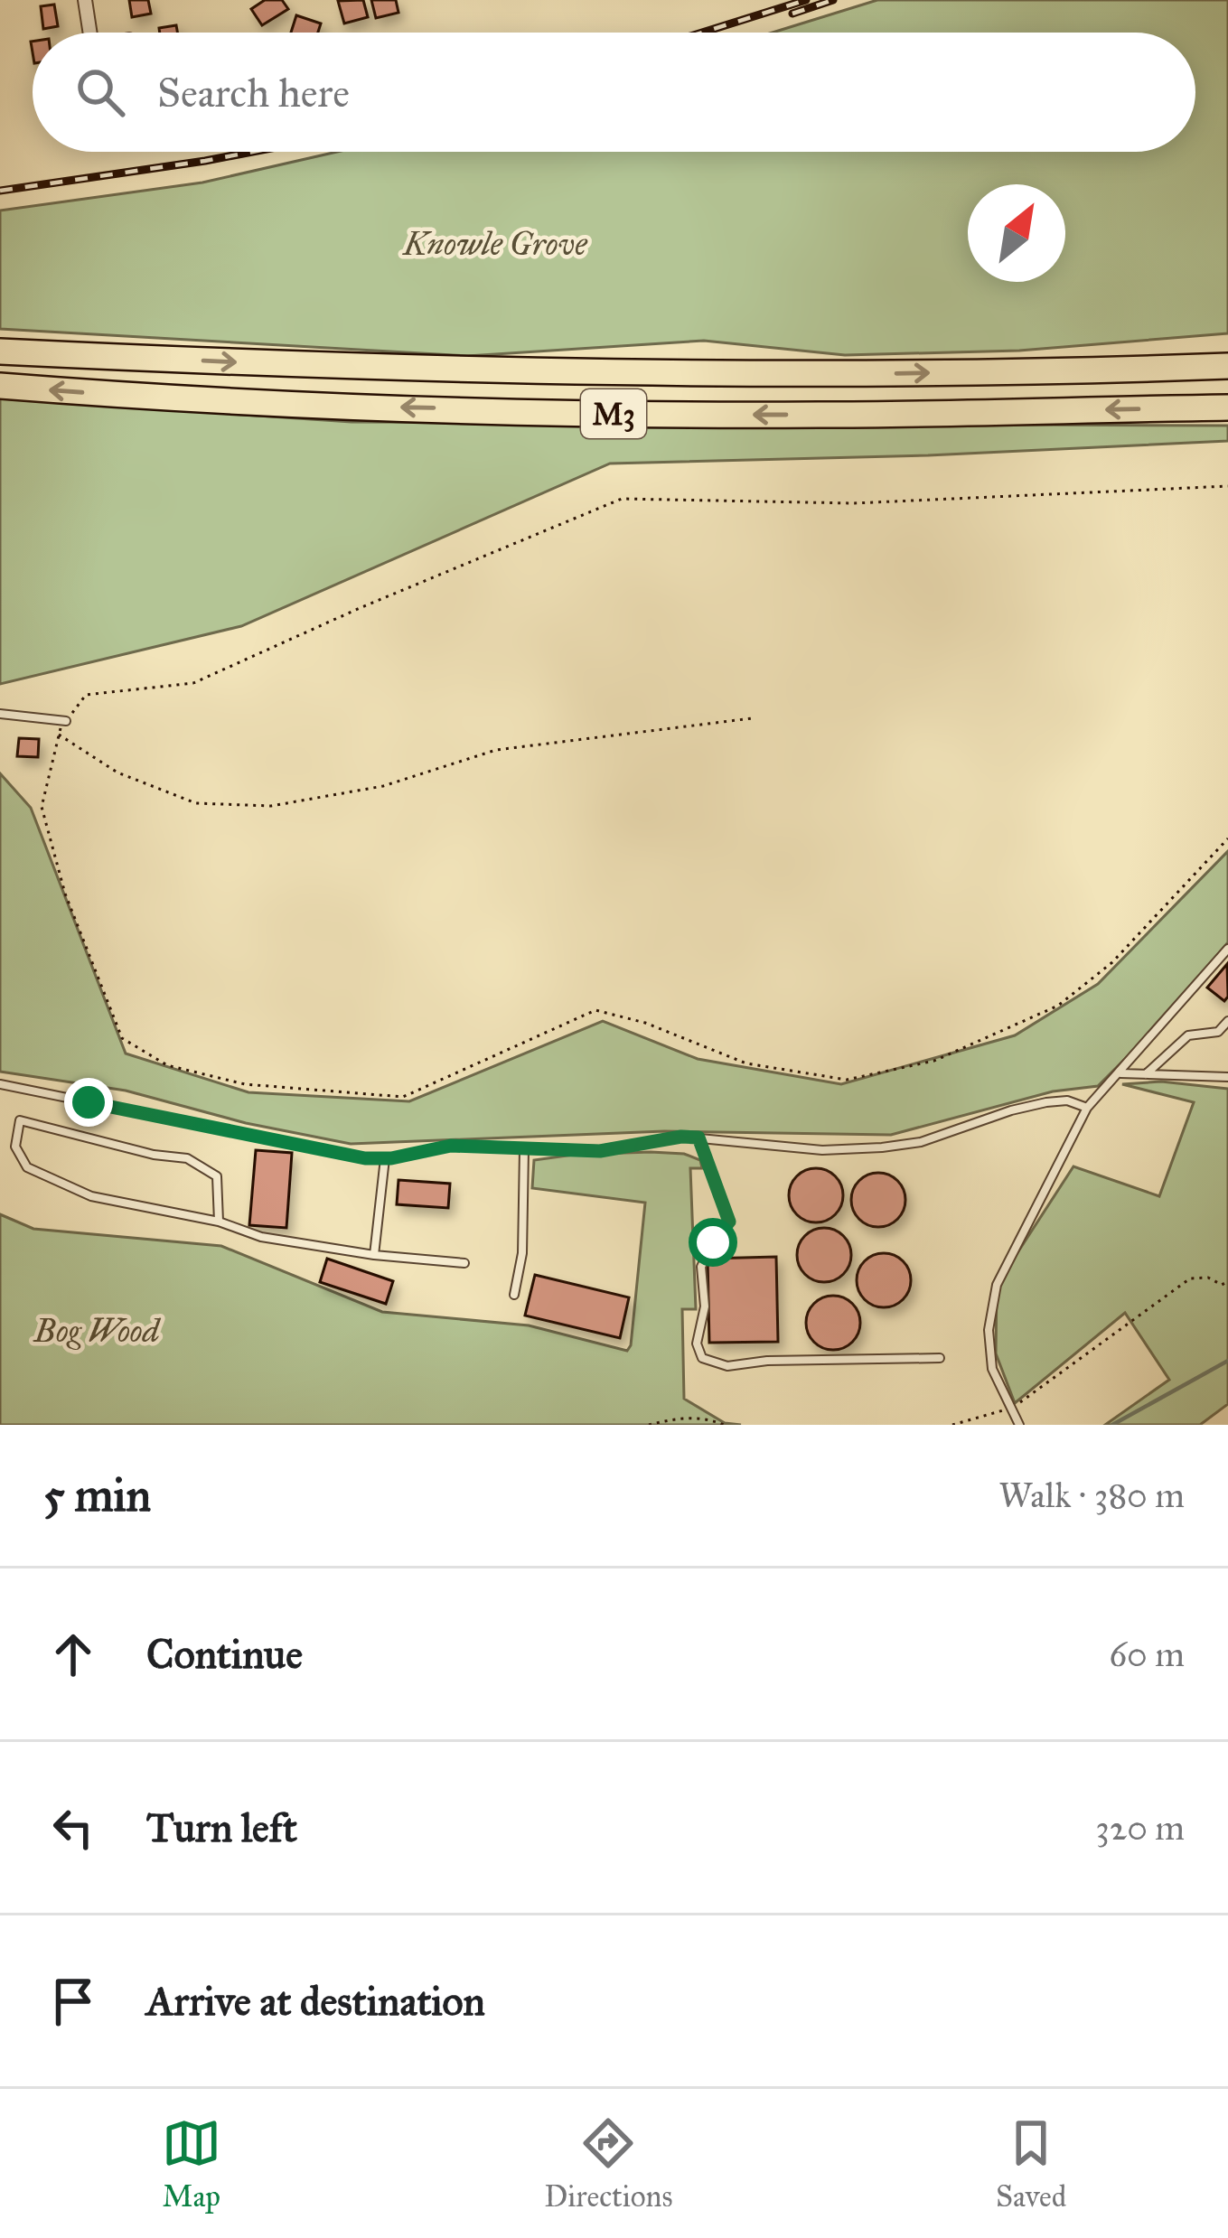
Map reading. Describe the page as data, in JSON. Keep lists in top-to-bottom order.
{
  "streets": {
    "highway": ["M3"]
  },
  "parks": ["Knowle Grove", "Bog Wood"],
  "north": "top right",
  "page": {
    "search": "Search here",
    "heading": ["5 min", "Walk · 380 m"],
    "list": [
      ["Continue", "60 m"],
      ["Turn left", "320 m"],
      "Arrive at destination"
    ],
    "nav": ["Map", "Directions", "Saved"]
  }
}
